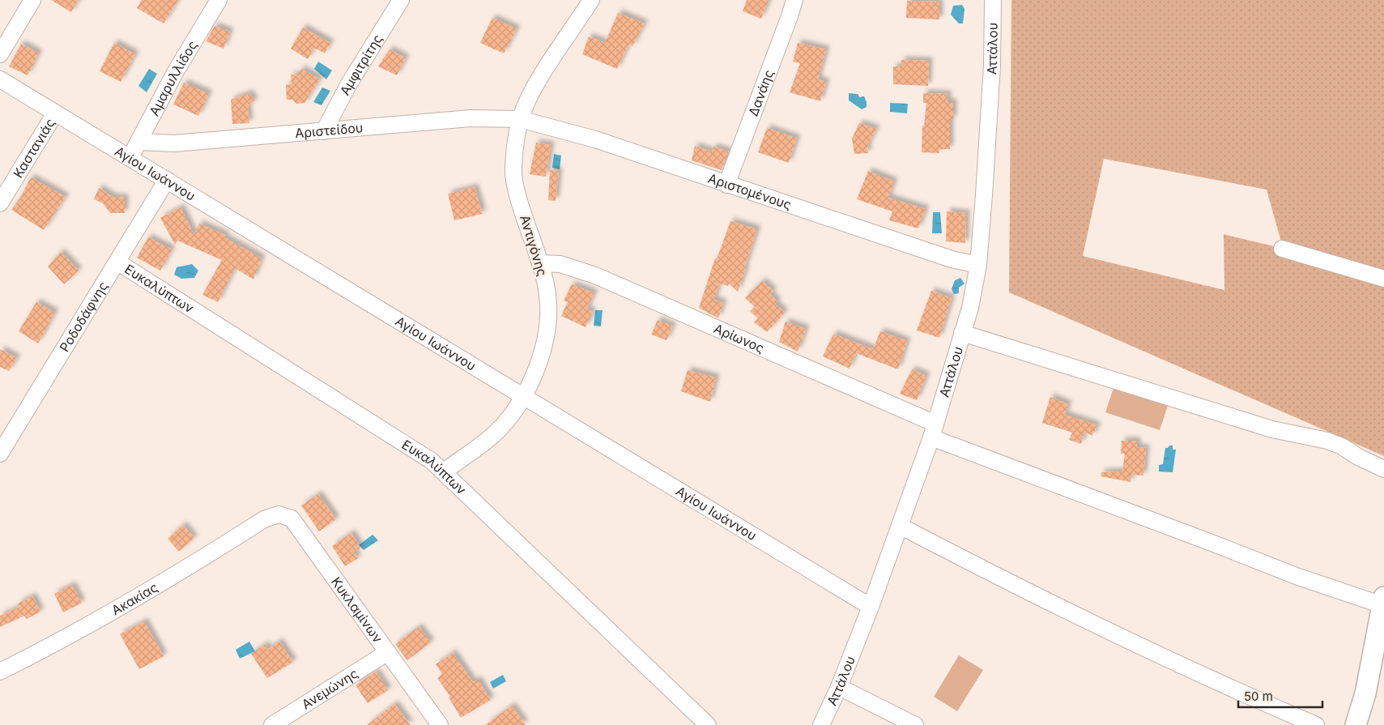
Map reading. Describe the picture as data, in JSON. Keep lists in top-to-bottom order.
{
  "streets": {
    "street": [
      "Αττάλου",
      "Αμφιτρίτης",
      "Αμαρυλλίδος",
      "Δανάης",
      "Αριστείδου",
      "Καστανιάς",
      "Αγίου Ιωάννου",
      "Αριστομένους",
      "Αντιγόνης",
      "Ευκαλύπτων",
      "Ροδοδάφνης",
      "Αρίωνος",
      "Ακακίας",
      "Κυκλαμίνων",
      "Ανεμώνης"
    ]
  },
  "crossings": [
    ["Αττάλου", "Αγίου Ιωάννου"],
    ["Αττάλου", "Αριστομένους"],
    ["Αττάλου", "Αρίωνος"],
    ["Αμφιτρίτης", "Αριστείδου"],
    ["Αμαρυλλίδος", "Αριστείδου"],
    ["Αμαρυλλίδος", "Αγίου Ιωάννου"],
    ["Δανάης", "Αριστομένους"],
    ["Αριστείδου", "Αριστομένους"],
    ["Αριστείδου", "Αντιγόνης"],
    ["Καστανιάς", "Αγίου Ιωάννου"],
    ["Αγίου Ιωάννου", "Αντιγόνης"],
    ["Αγίου Ιωάννου", "Ροδοδάφνης"],
    ["Αριστομένους", "Αντιγόνης"],
    ["Αντιγόνης", "Ευκαλύπτων"],
    ["Αντιγόνης", "Αρίωνος"],
    ["Ευκαλύπτων", "Ροδοδάφνης"],
    ["Ακακίας", "Κυκλαμίνων"],
    ["Κυκλαμίνων", "Ανεμώνης"]
  ],
  "scale_bar": "50 m"
}
